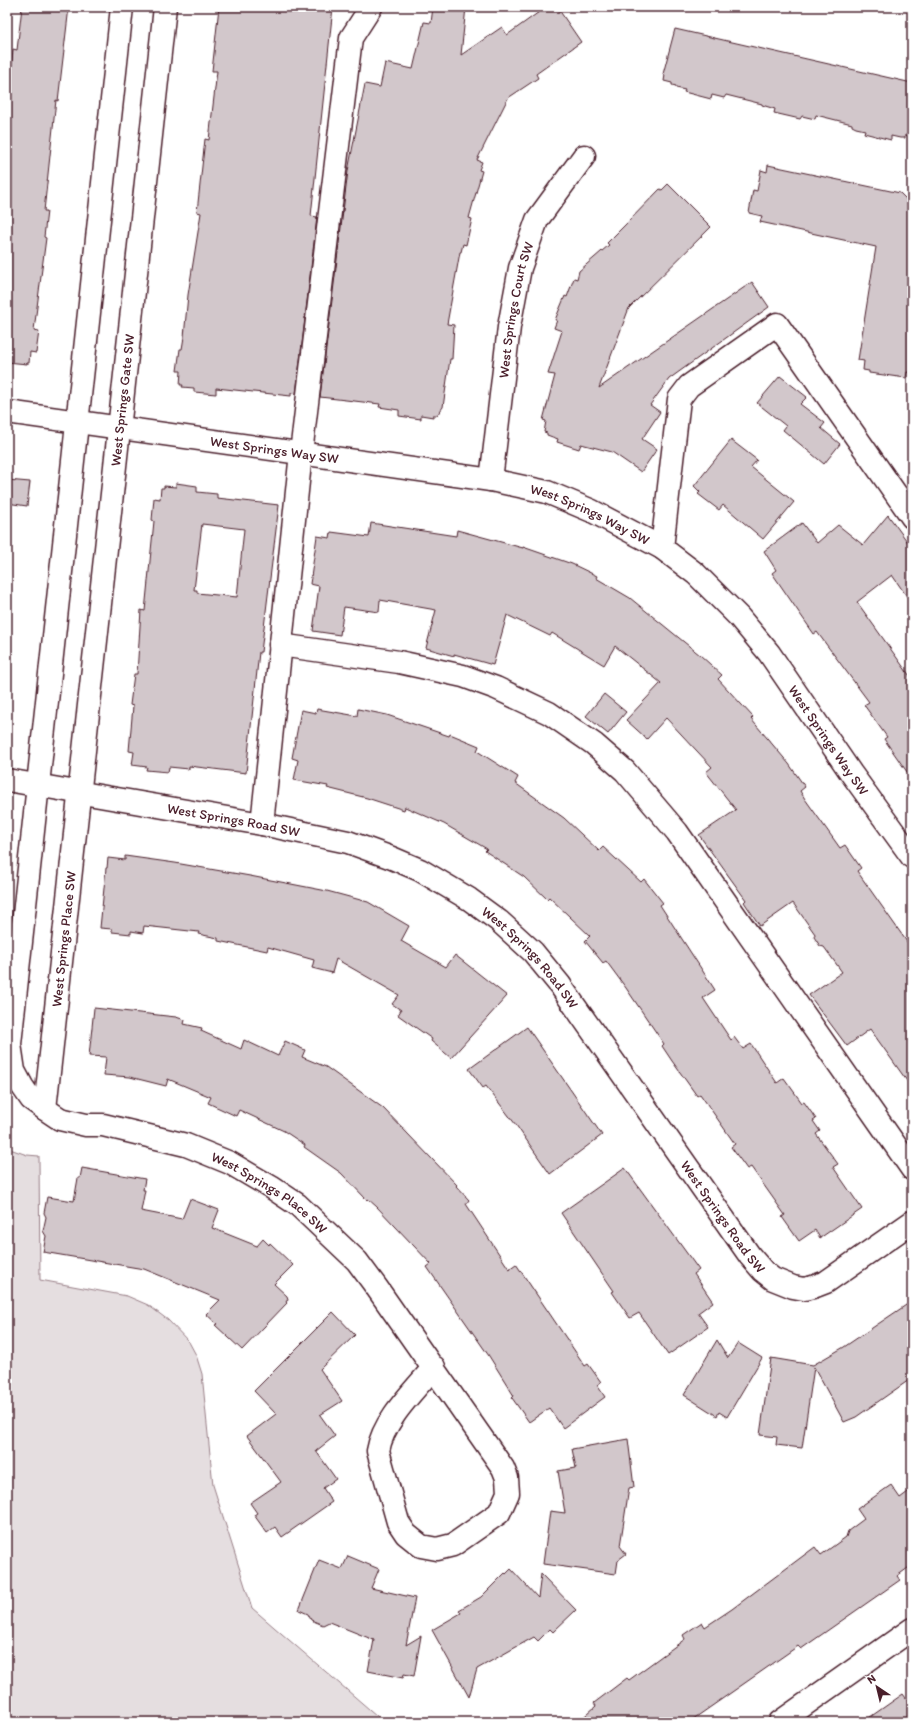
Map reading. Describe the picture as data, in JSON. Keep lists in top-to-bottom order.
{
  "streets": {
    "street": [
      "West Springs Court SW",
      "West Springs Gate SW",
      "West Springs Way SW",
      "West Springs Road SW",
      "West Springs Place SW"
    ]
  },
  "crossings": [
    ["West Springs Court SW", "West Springs Way SW"],
    ["West Springs Gate SW", "West Springs Way SW"],
    ["West Springs Gate SW", "West Springs Road SW"],
    ["West Springs Gate SW", "West Springs Place SW"],
    ["West Springs Road SW", "West Springs Place SW"]
  ],
  "north": "top left"
}
